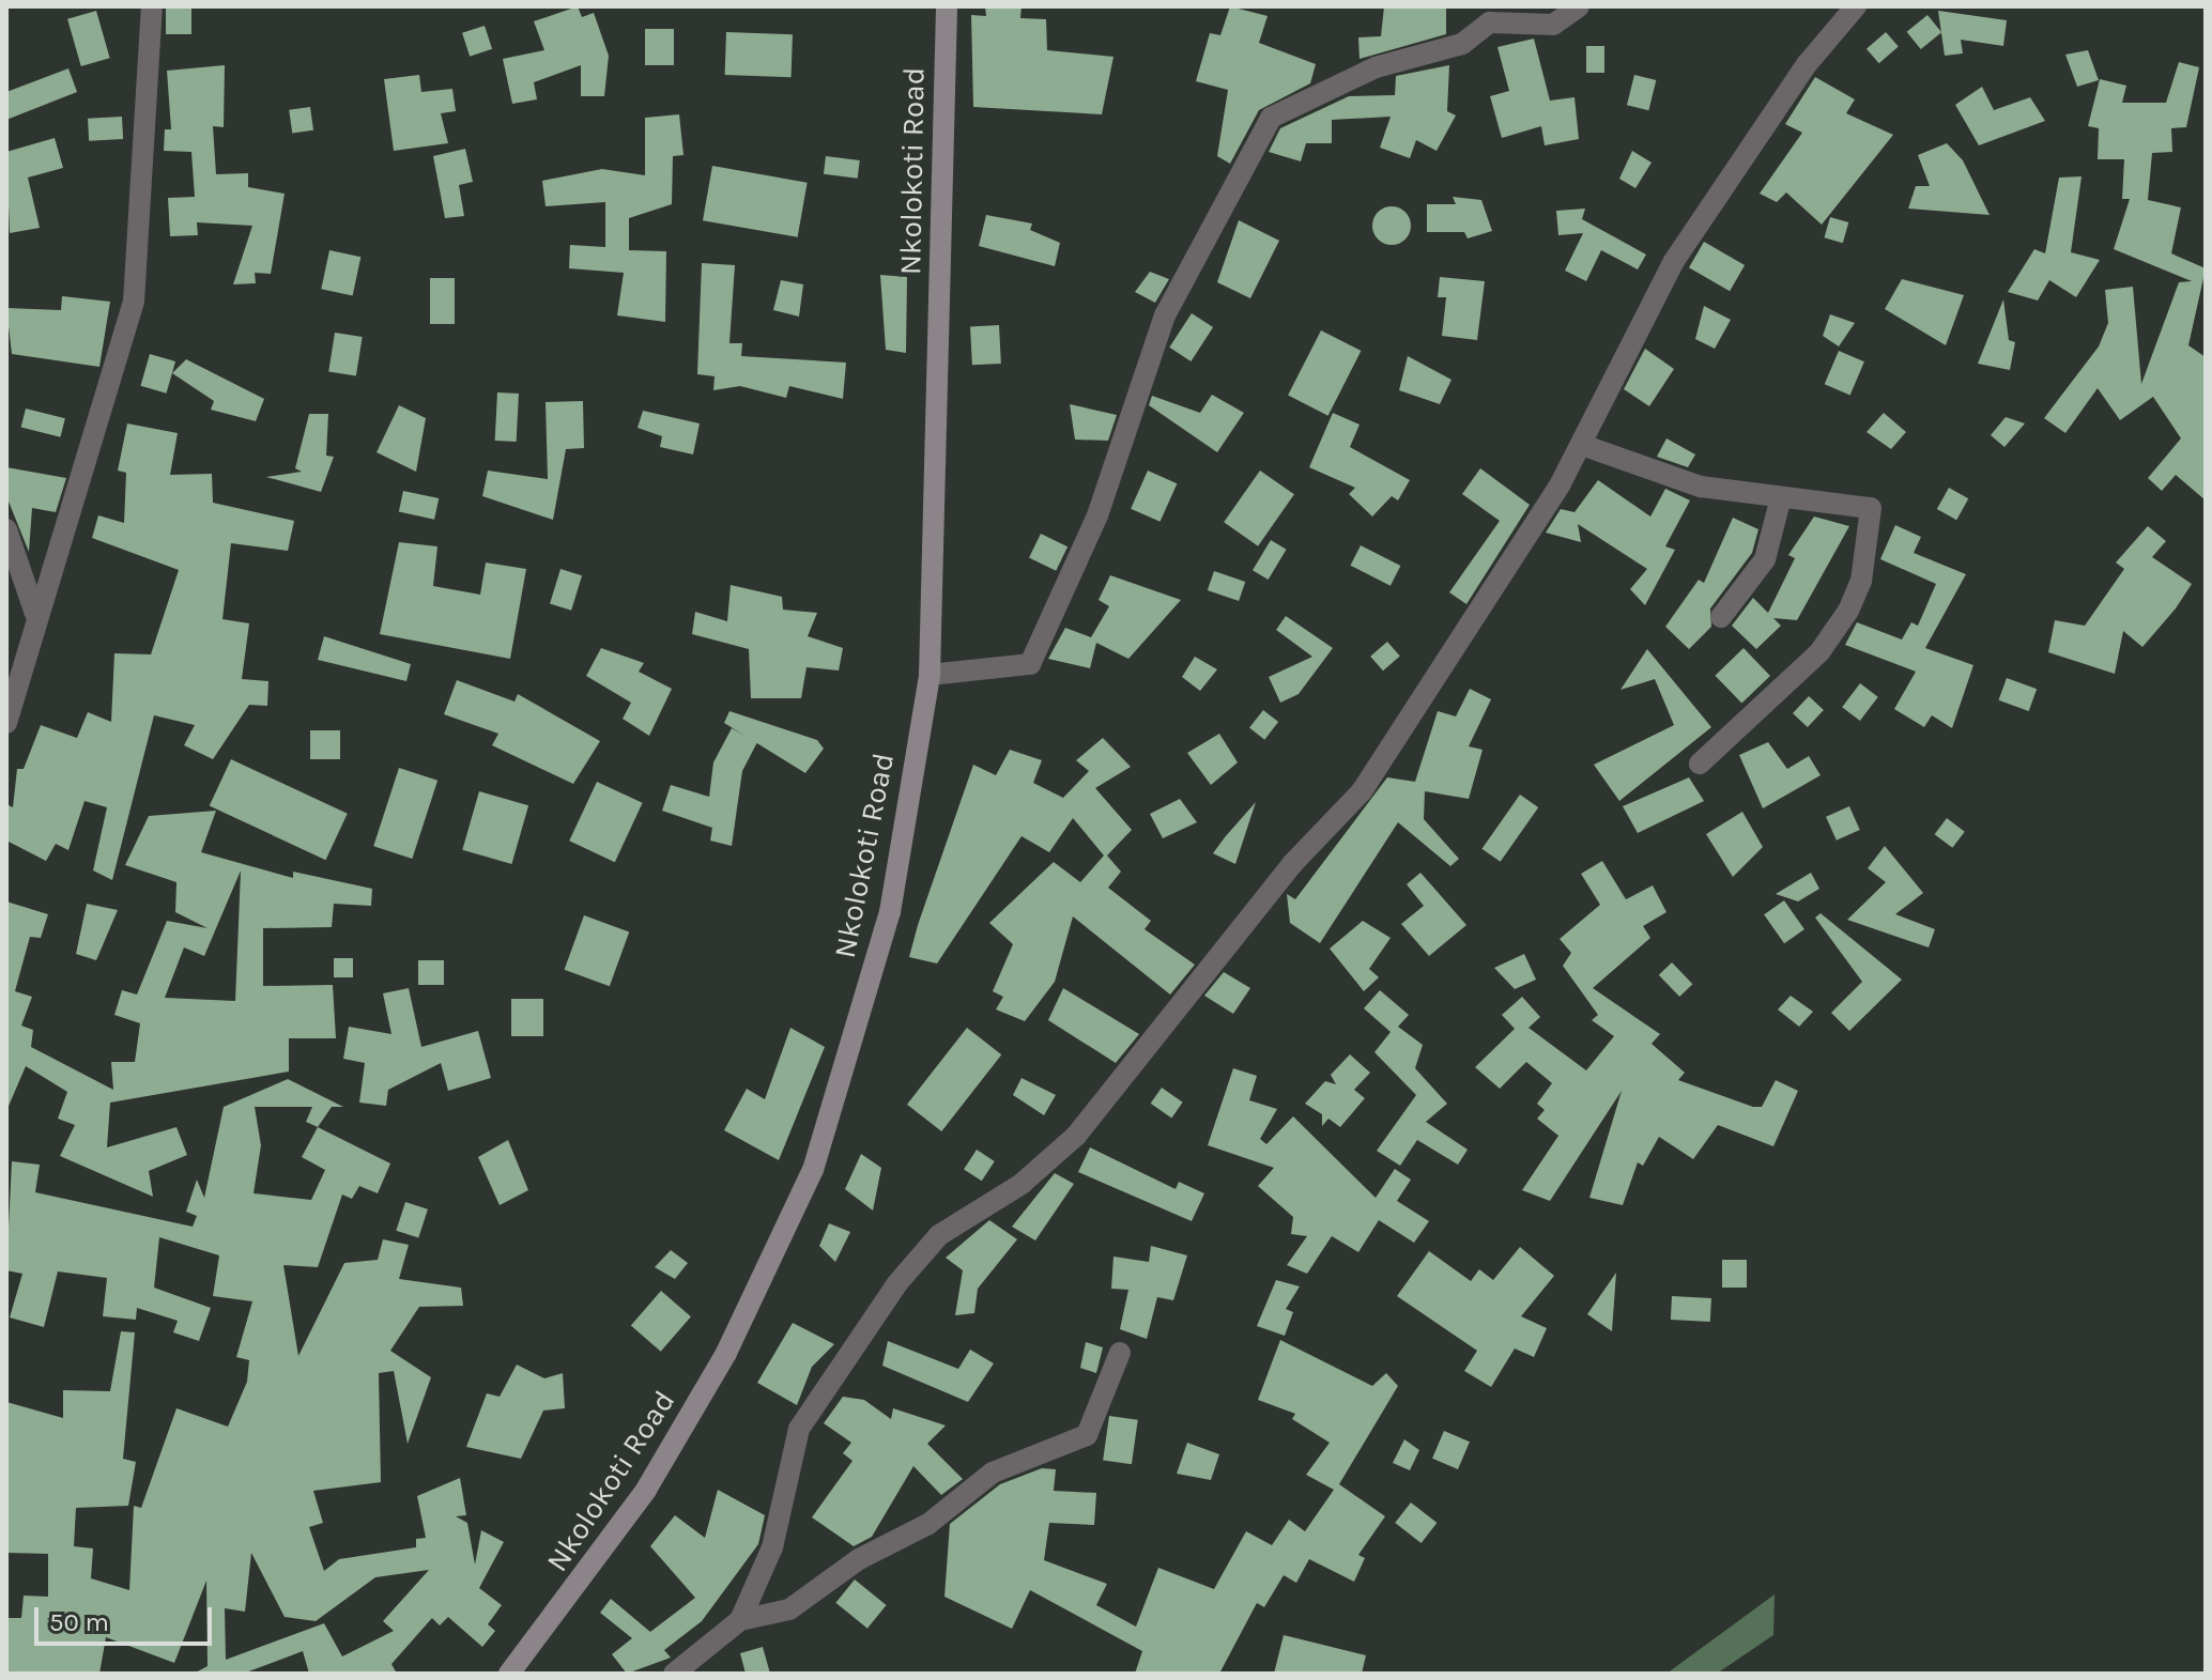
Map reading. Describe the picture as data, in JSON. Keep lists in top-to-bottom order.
{
  "streets": {
    "main road": ["Nkolokoti Road"]
  },
  "scale_bar": "50 m"
}
